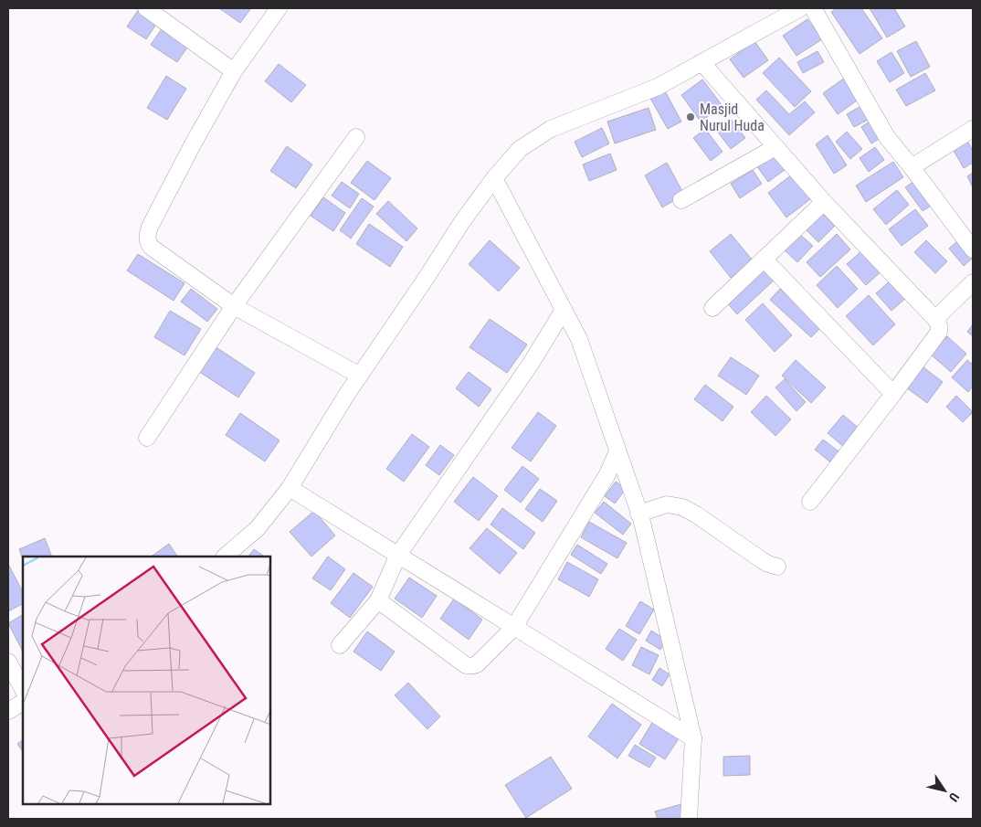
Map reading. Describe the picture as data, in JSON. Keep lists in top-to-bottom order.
{
  "places": ["Masjid Nurul Huda"],
  "north": "bottom right"
}
